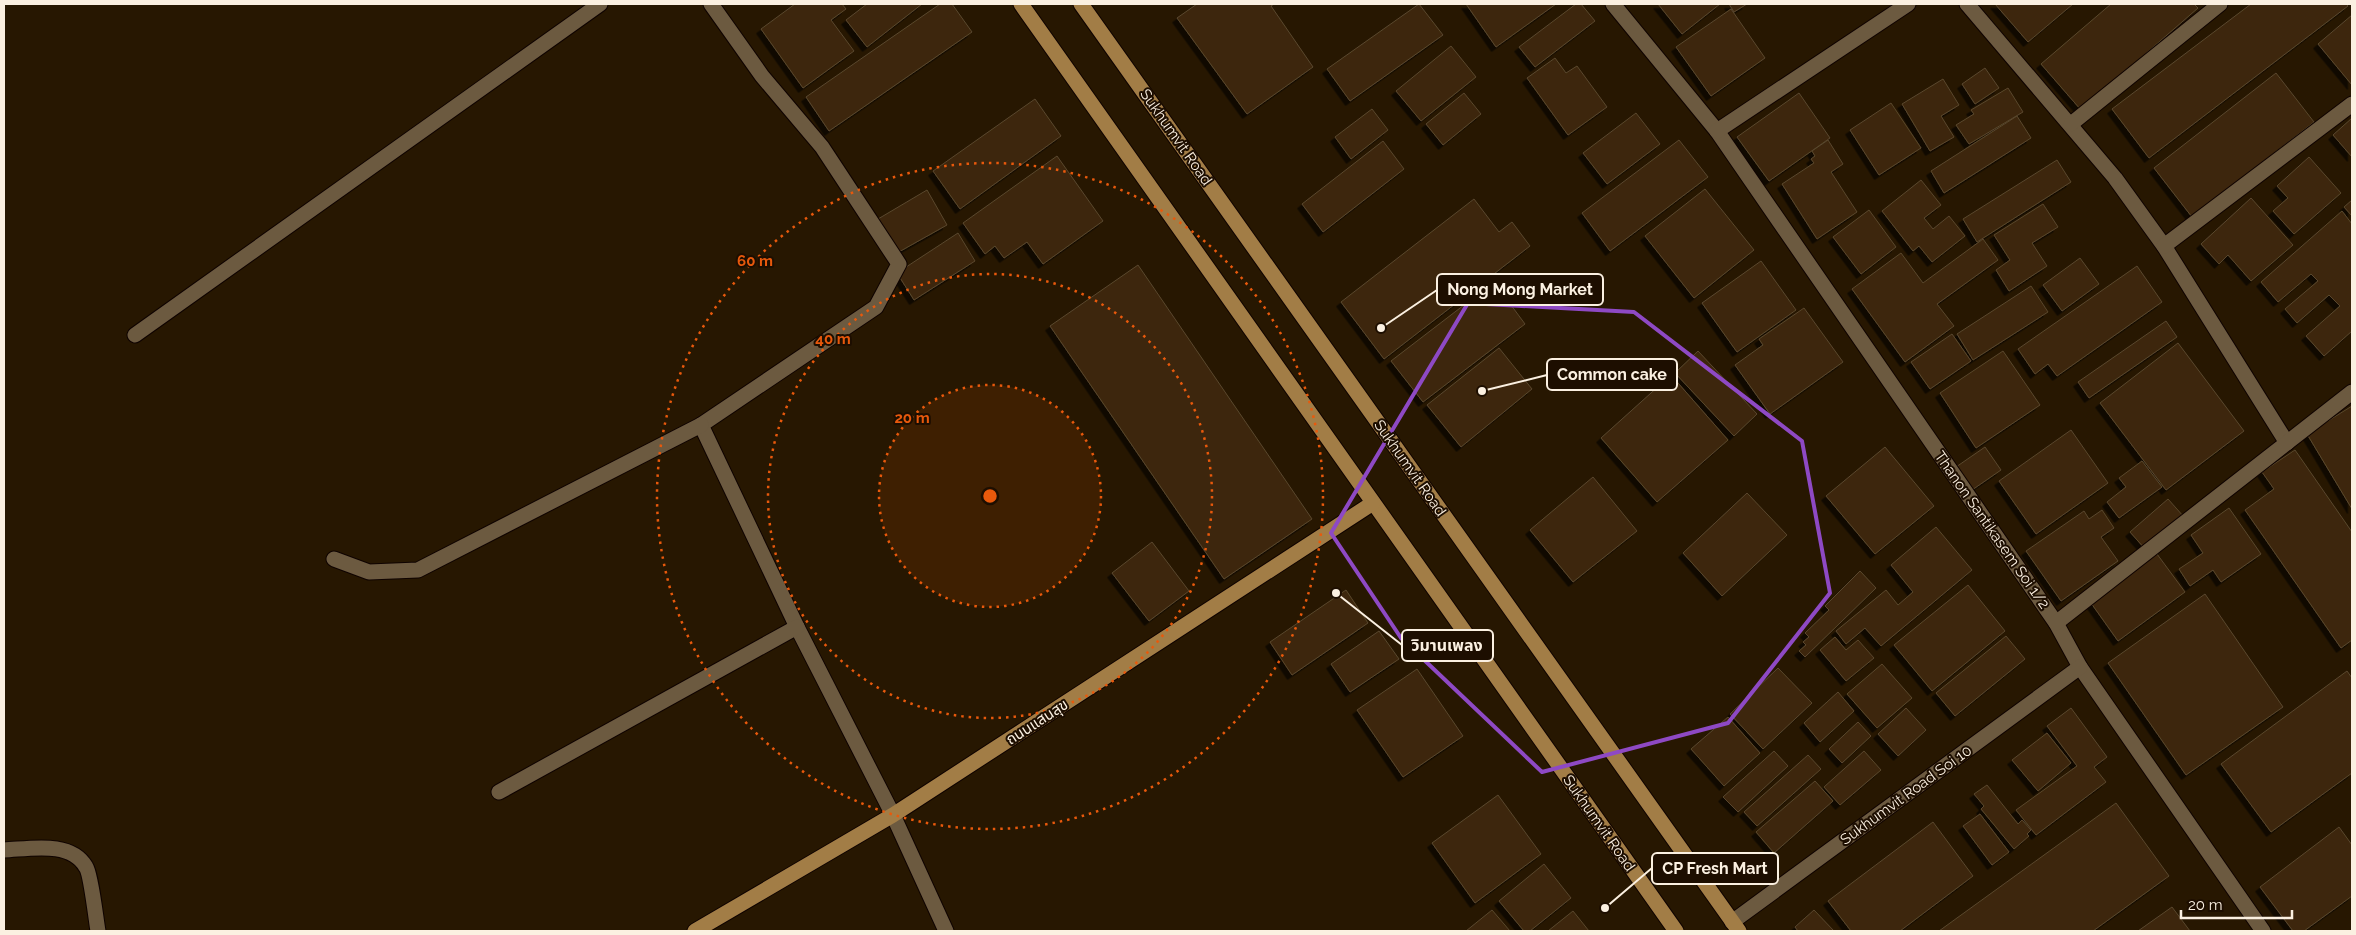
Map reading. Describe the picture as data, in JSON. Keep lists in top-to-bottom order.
{
  "streets": {
    "main road": ["Sukhumvit Road", "ถนนแสนสุข"],
    "street": ["Thanon Santikasem Soi 1/2", "Sukhumvit Road Soi 10"]
  },
  "crossings": [
    ["Sukhumvit Road", "ถนนแสนสุข"],
    ["Sukhumvit Road", "Sukhumvit Road Soi 10"],
    ["Thanon Santikasem Soi 1/2", "Sukhumvit Road Soi 10"]
  ],
  "places": [
    "Nong Mong Market",
    "Common cake",
    "วิมานเพลง",
    "CP Fresh Mart"
  ],
  "scale_bar": "20 m",
  "rings": ["60 m", "40 m", "20 m"]
}
